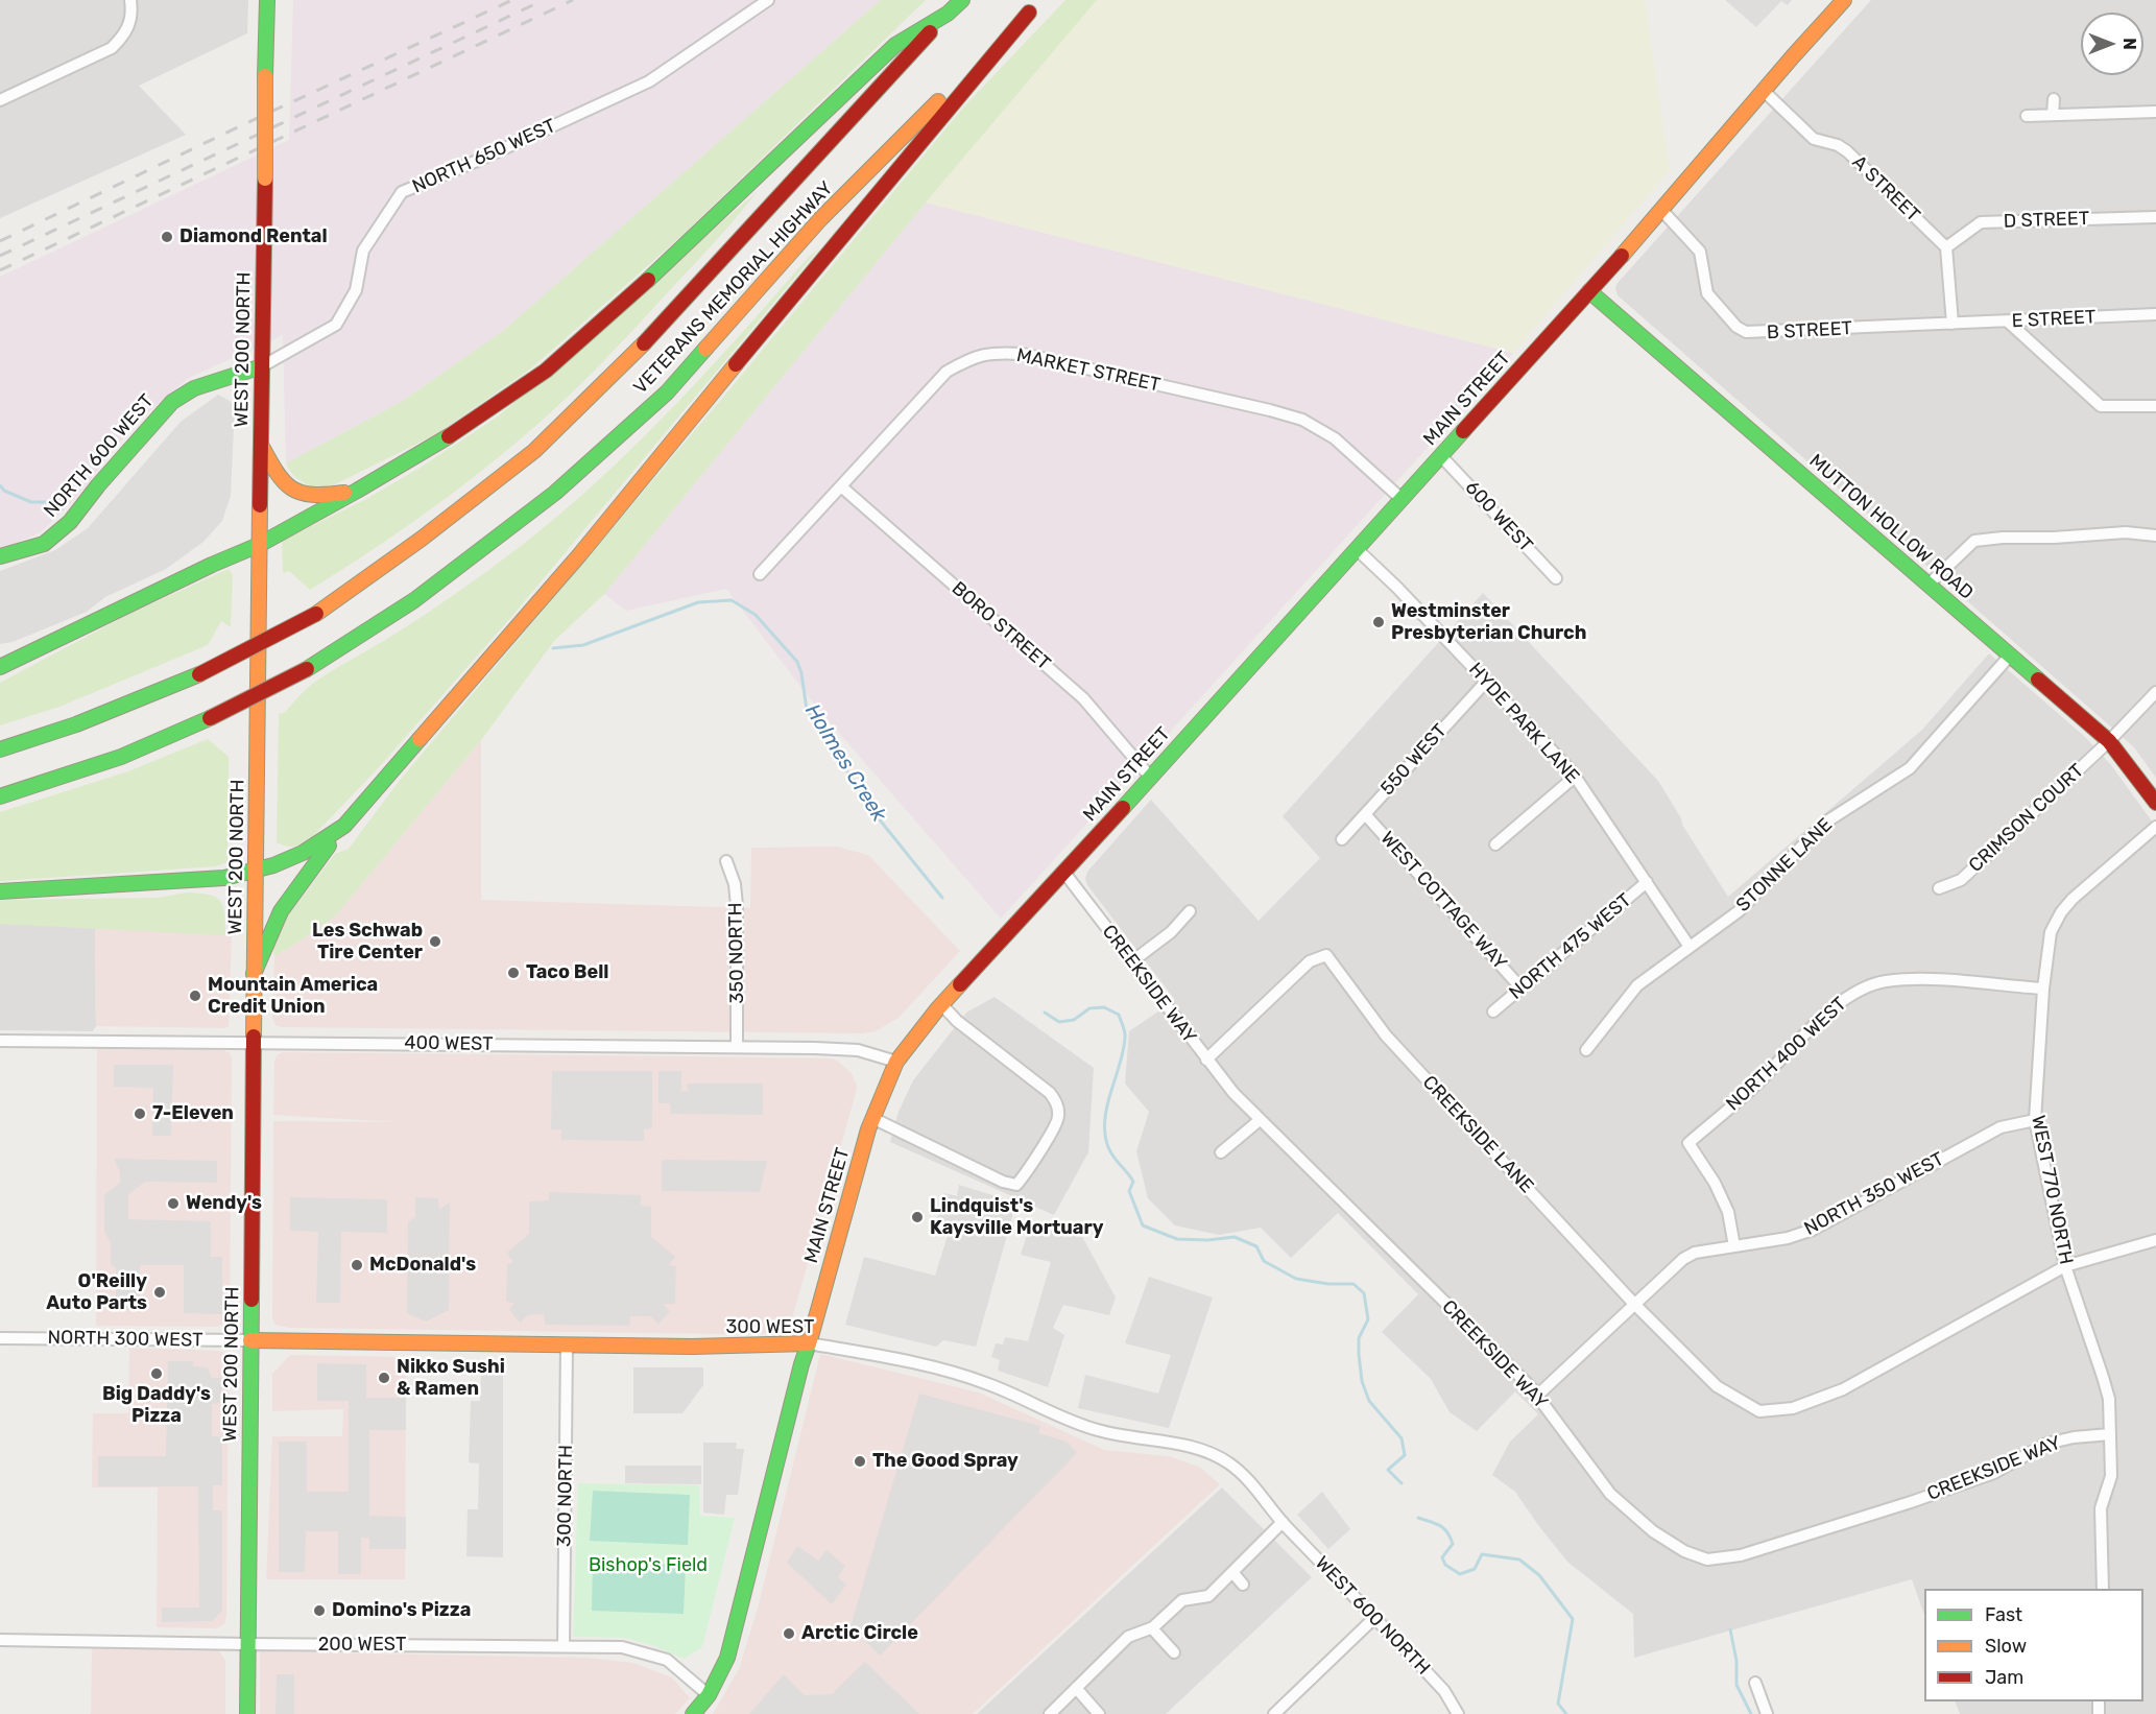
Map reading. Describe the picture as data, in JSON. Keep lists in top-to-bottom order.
{
  "streets": {
    "main road": [
      "VETERANS MEMORIAL HIGHWAY",
      "WEST 200 NORTH",
      "MAIN STREET",
      "NORTH 600 WEST",
      "MUTTON HOLLOW ROAD",
      "300 WEST"
    ],
    "street": [
      "NORTH 650 WEST",
      "A STREET",
      "D STREET",
      "E STREET",
      "B STREET",
      "MARKET STREET",
      "600 WEST",
      "BORO STREET",
      "HYDE PARK LANE",
      "550 WEST",
      "CRIMSON COURT",
      "STONNE LANE",
      "WEST COTTAGE WAY",
      "NORTH 475 WEST",
      "350 NORTH",
      "CREEKSIDE WAY",
      "400 WEST",
      "NORTH 400 WEST",
      "CREEKSIDE LANE",
      "WEST 770 NORTH",
      "NORTH 350 WEST",
      "NORTH 300 WEST",
      "300 NORTH",
      "WEST 600 NORTH",
      "200 WEST"
    ]
  },
  "crossings": [
    ["NORTH 650 WEST", "WEST 200 NORTH"],
    ["NORTH 650 WEST", "NORTH 600 WEST"],
    ["A STREET", "D STREET"],
    ["A STREET", "MAIN STREET"],
    ["E STREET", "B STREET"],
    ["B STREET", "MAIN STREET"],
    ["WEST 200 NORTH", "NORTH 600 WEST"],
    ["WEST 200 NORTH", "400 WEST"],
    ["WEST 200 NORTH", "300 WEST"],
    ["WEST 200 NORTH", "NORTH 300 WEST"],
    ["WEST 200 NORTH", "200 WEST"],
    ["MARKET STREET", "MAIN STREET"],
    ["MARKET STREET", "BORO STREET"],
    ["MAIN STREET", "600 WEST"],
    ["MAIN STREET", "MUTTON HOLLOW ROAD"],
    ["MAIN STREET", "BORO STREET"],
    ["MAIN STREET", "HYDE PARK LANE"],
    ["MAIN STREET", "CREEKSIDE WAY"],
    ["MAIN STREET", "400 WEST"],
    ["MAIN STREET", "300 WEST"],
    ["MAIN STREET", "200 WEST"],
    ["MUTTON HOLLOW ROAD", "CRIMSON COURT"],
    ["MUTTON HOLLOW ROAD", "STONNE LANE"],
    ["HYDE PARK LANE", "550 WEST"],
    ["HYDE PARK LANE", "STONNE LANE"],
    ["HYDE PARK LANE", "NORTH 475 WEST"],
    ["550 WEST", "WEST COTTAGE WAY"],
    ["WEST COTTAGE WAY", "NORTH 475 WEST"],
    ["350 NORTH", "400 WEST"],
    ["CREEKSIDE WAY", "CREEKSIDE LANE"],
    ["CREEKSIDE WAY", "WEST 770 NORTH"],
    ["CREEKSIDE WAY", "NORTH 350 WEST"],
    ["NORTH 400 WEST", "WEST 770 NORTH"],
    ["NORTH 400 WEST", "NORTH 350 WEST"],
    ["CREEKSIDE LANE", "WEST 770 NORTH"],
    ["CREEKSIDE LANE", "NORTH 350 WEST"],
    ["WEST 770 NORTH", "NORTH 350 WEST"],
    ["300 WEST", "NORTH 300 WEST"],
    ["300 WEST", "300 NORTH"],
    ["300 WEST", "WEST 600 NORTH"],
    ["300 NORTH", "200 WEST"]
  ],
  "water": ["Holmes Creek"],
  "parks": ["Bishop's Field"],
  "places": [
    "Diamond Rental",
    "Westminster Presbyterian Church",
    "Les Schwab Tire Center",
    "Taco Bell",
    "Mountain America Credit Union",
    "7-Eleven",
    "Wendy's",
    "Lindquist's Kaysville Mortuary",
    "McDonald's",
    "O'Reilly Auto Parts",
    "Big Daddy's Pizza",
    "Nikko Sushi & Ramen",
    "The Good Spray",
    "Domino's Pizza",
    "Arctic Circle"
  ],
  "legend": ["Fast", "Slow", "Jam"],
  "north": "right"
}
